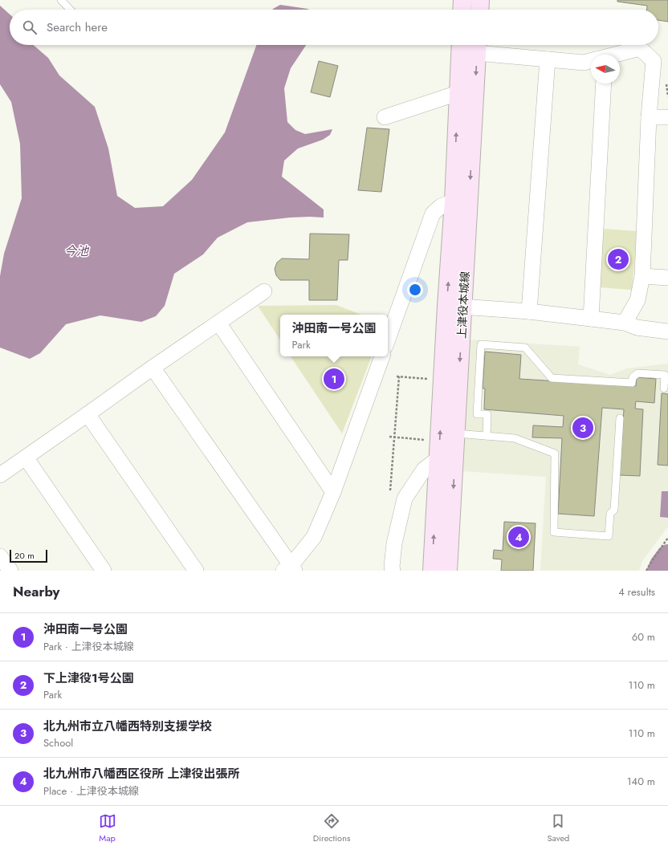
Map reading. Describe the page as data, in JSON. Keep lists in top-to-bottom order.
{
  "streets": {
    "street": ["上津役本城線"]
  },
  "water": ["今池"],
  "scale_bar": "20 m",
  "north": "left",
  "page": {
    "search": "Search here",
    "pins": [
      "2",
      "1",
      "3",
      "4"
    ],
    "popup": ["沖田南一号公園", "Park"],
    "scale": "20 m",
    "heading": ["Nearby", "4 results"],
    "list": [
      {
        "mark": "1",
        "name": "沖田南一号公園",
        "note": "Park · 上津役本城線",
        "value": "60 m"
      },
      {
        "mark": "2",
        "name": "下上津役1号公園",
        "note": "Park",
        "value": "110 m"
      },
      {
        "mark": "3",
        "name": "北九州市立八幡西特別支援学校",
        "note": "School",
        "value": "110 m"
      },
      {
        "mark": "4",
        "name": "北九州市八幡西区役所 上津役出張所",
        "note": "Place · 上津役本城線",
        "value": "140 m"
      }
    ],
    "nav": ["Map", "Directions", "Saved"]
  }
}
